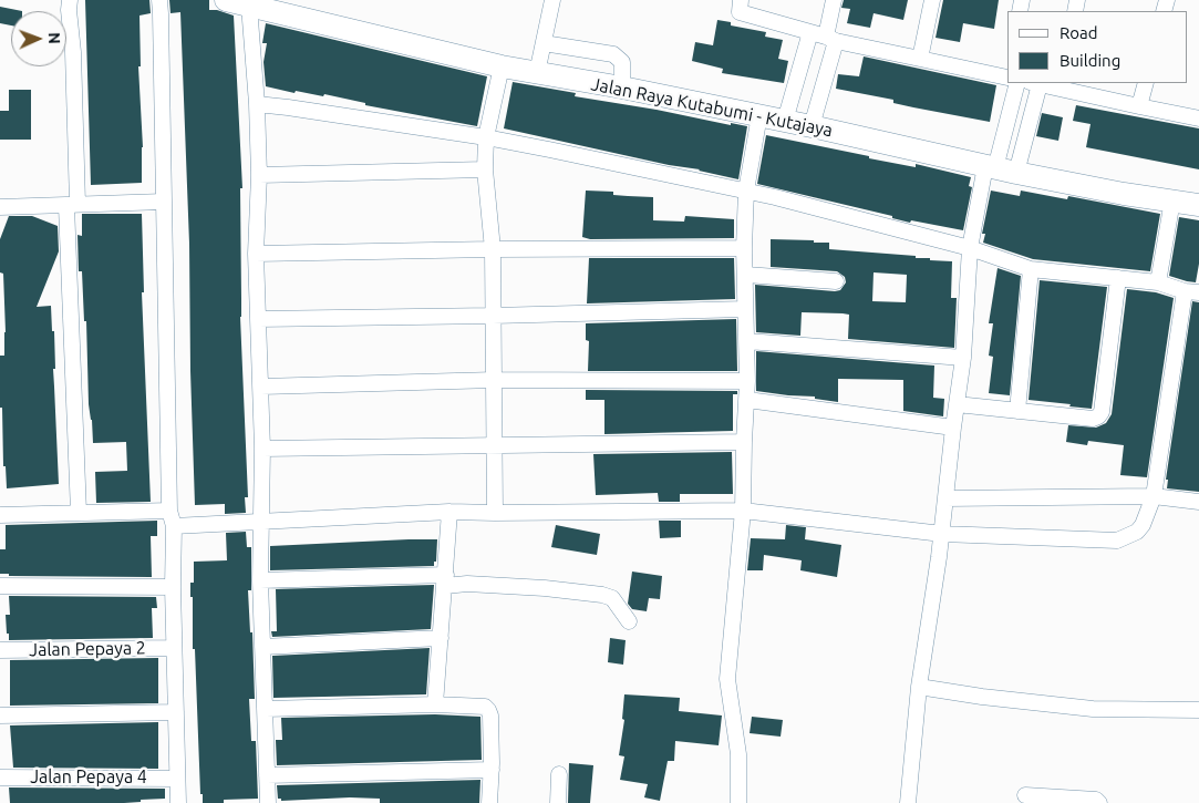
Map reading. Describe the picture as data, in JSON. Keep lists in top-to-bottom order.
{
  "streets": {
    "street": ["Jalan Raya Kutabumi - Kutajaya", "Jalan Pepaya 2", "Jalan Pepaya 4"]
  },
  "legend": ["Road", "Building"],
  "north": "right"
}
